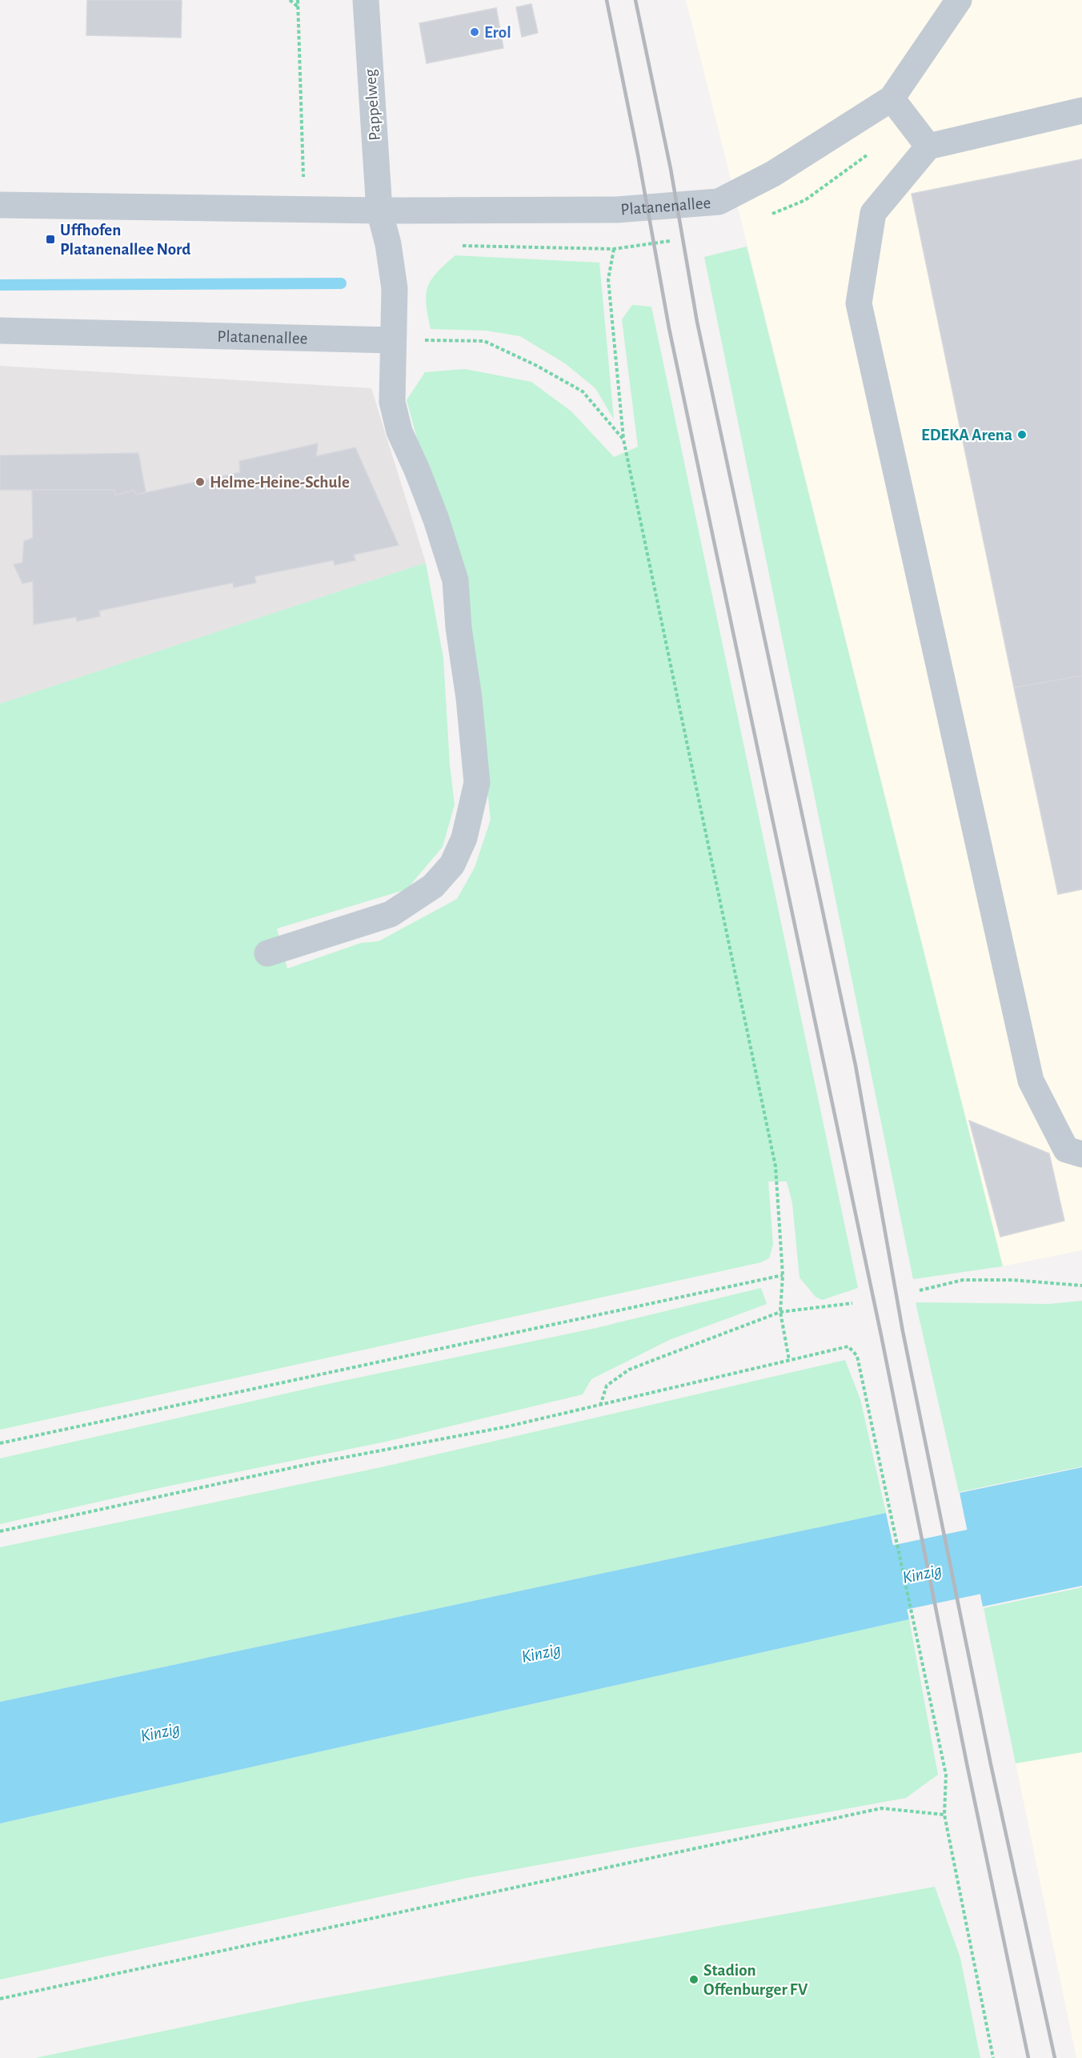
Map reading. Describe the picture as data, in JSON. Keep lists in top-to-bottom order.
{
  "streets": {
    "street": ["Pappelweg", "Platanenallee"]
  },
  "crossings": [
    ["Pappelweg", "Platanenallee"]
  ],
  "water": ["Kinzig"],
  "places": {
    "other": [
      "Erol",
      "EDEKA Arena",
      "Helme-Heine-Schule",
      "Stadion Offenburger FV"
    ],
    "transit": ["Uffhofen Platanenallee Nord"]
  }
}
